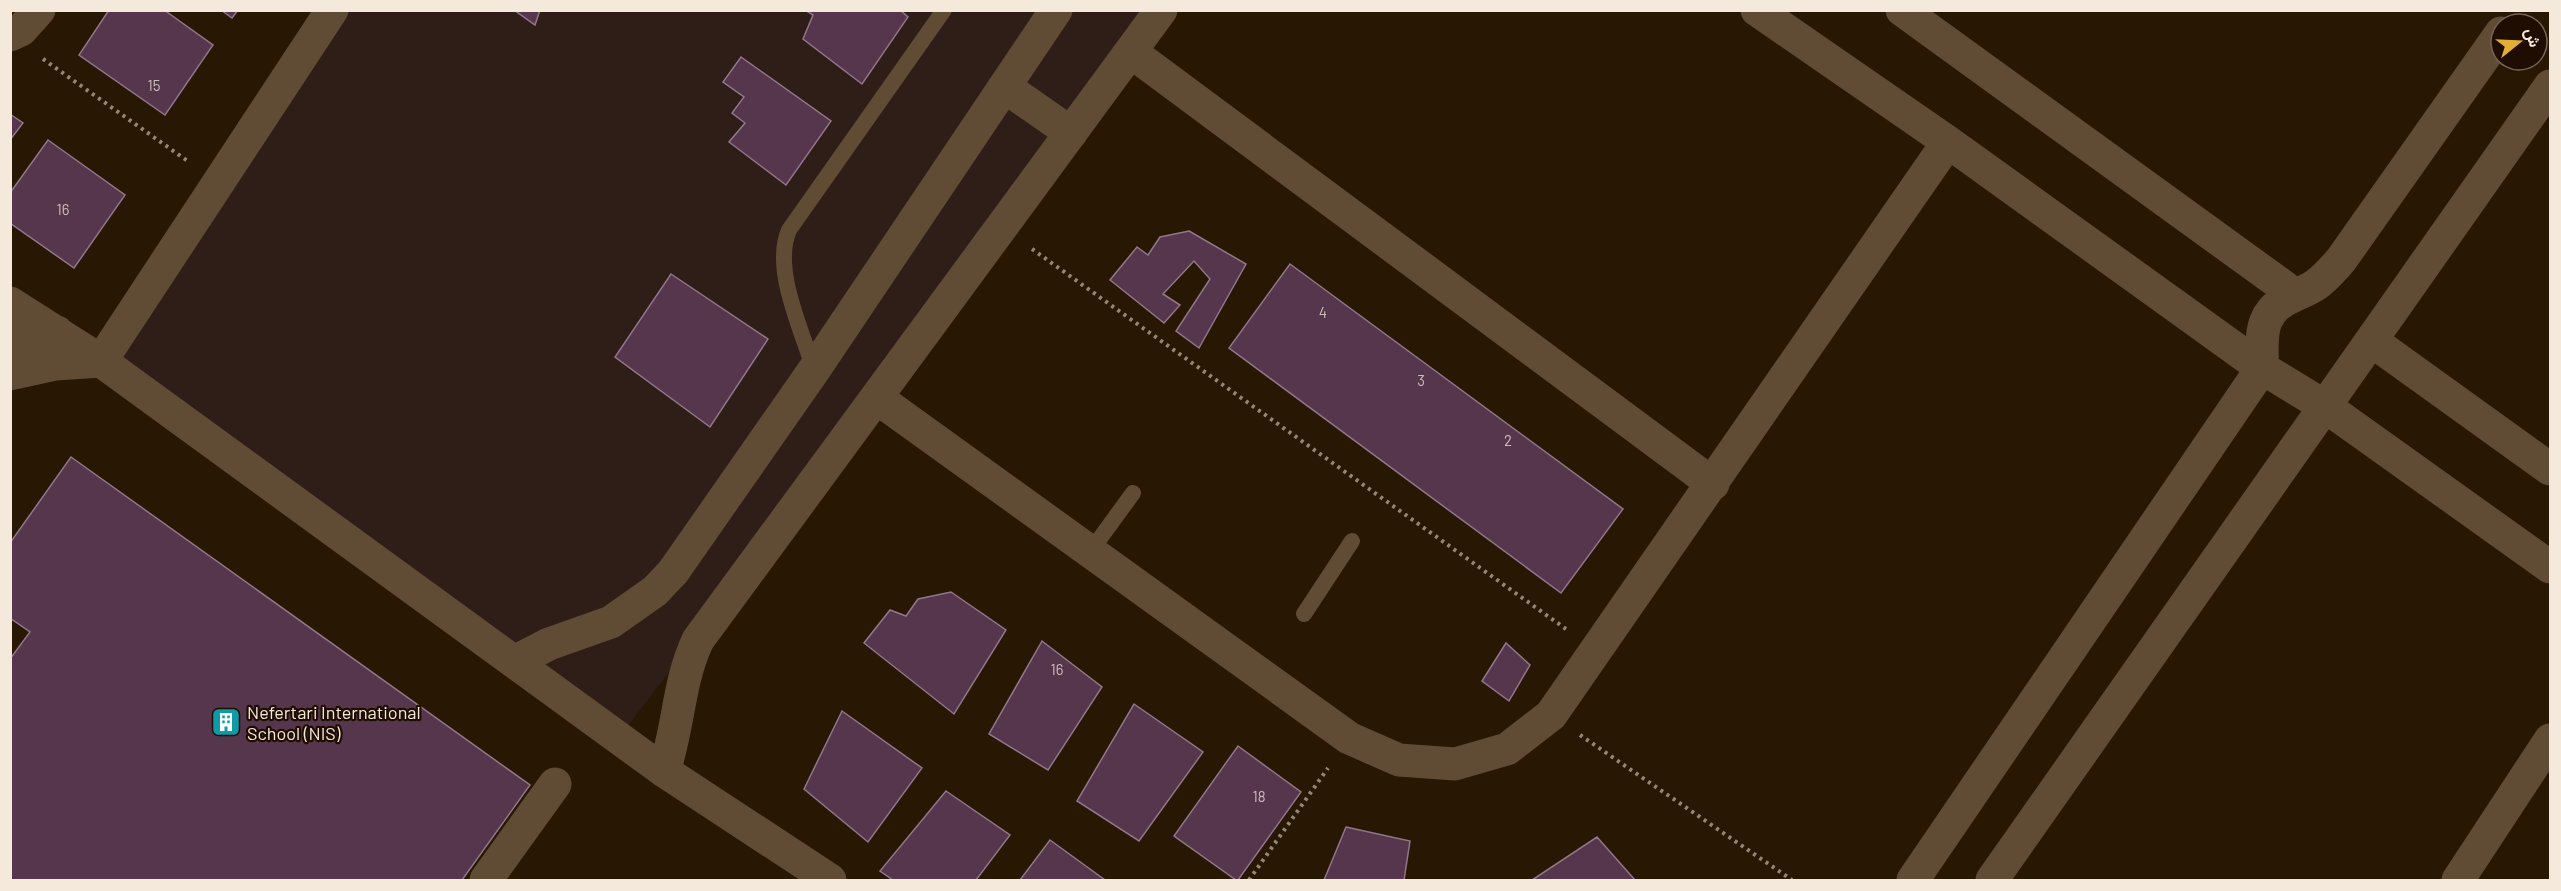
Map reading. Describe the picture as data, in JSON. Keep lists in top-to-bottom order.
{
  "places": {
    "building": ["Nefertari International School (NIS)"]
  },
  "house_numbers": [
    "15",
    "16",
    "4",
    "3",
    "2",
    "16",
    "18"
  ],
  "north": "right"
}
